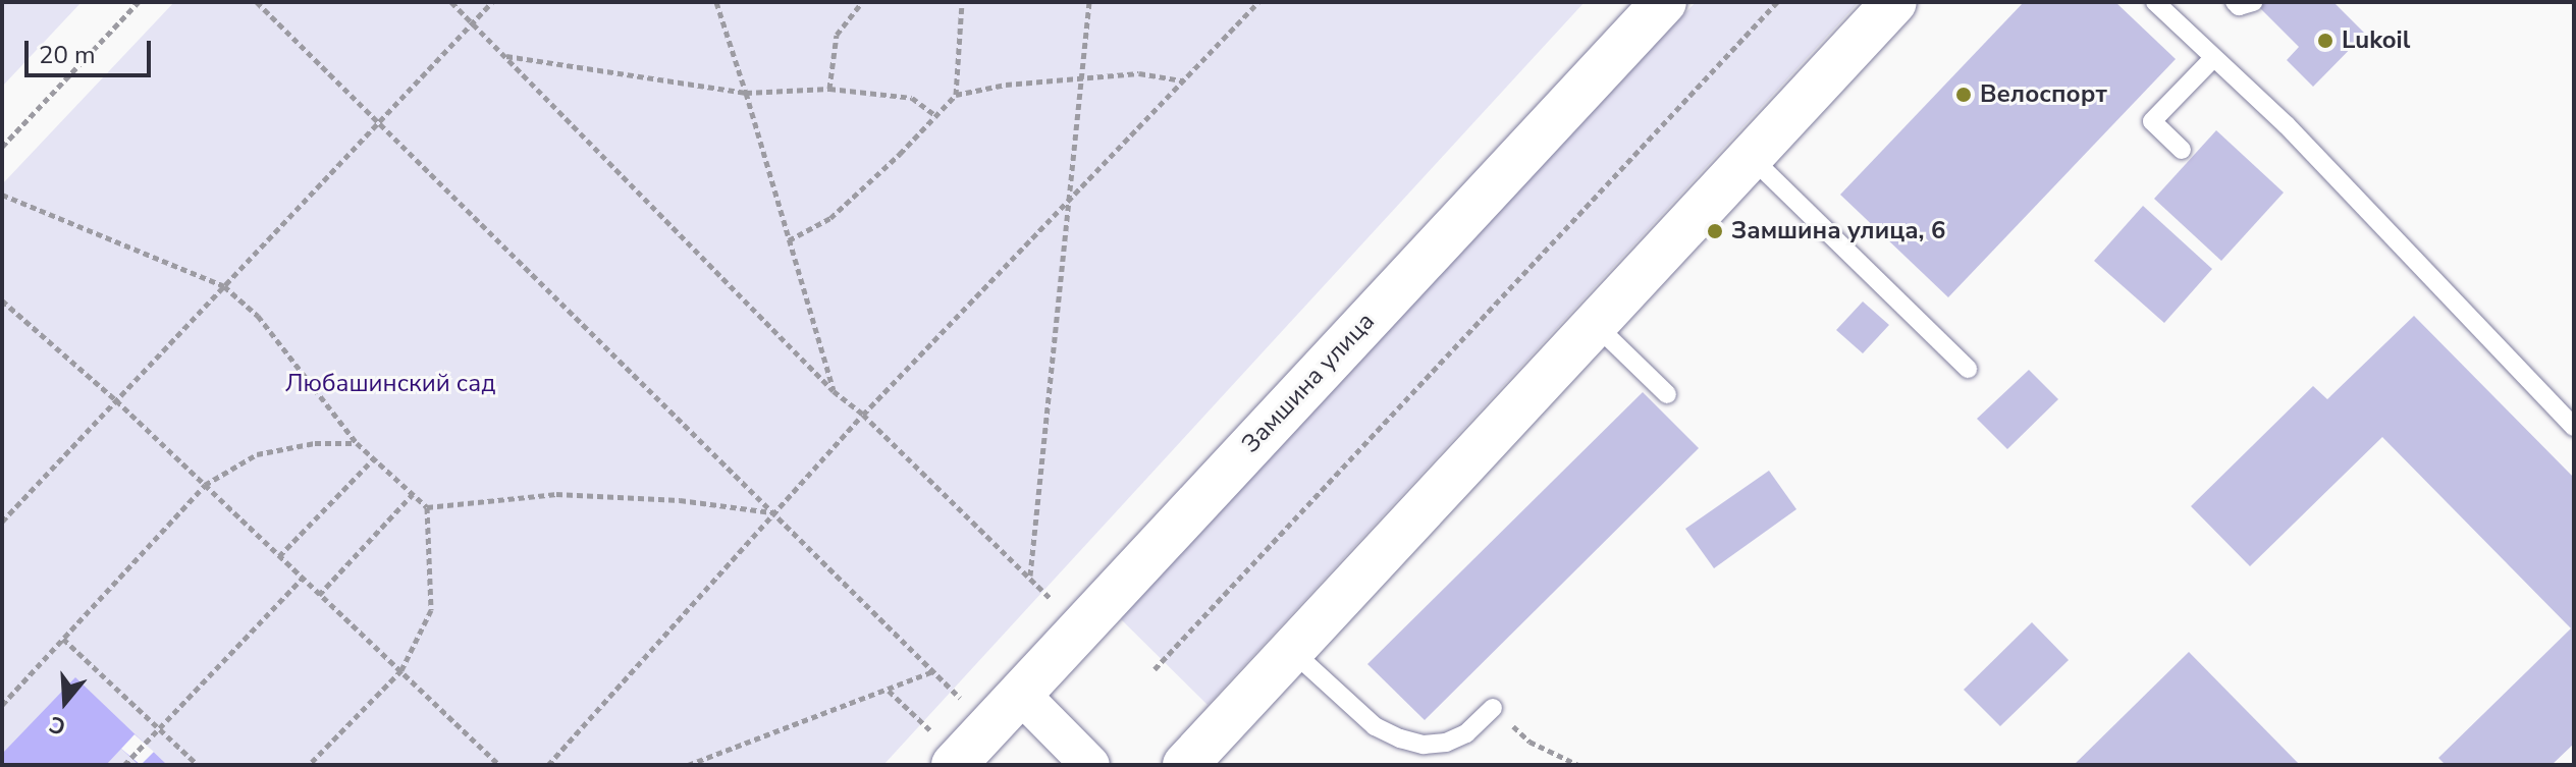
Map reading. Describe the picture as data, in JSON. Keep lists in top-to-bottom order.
{
  "streets": {
    "street": ["Замшина улица"]
  },
  "parks": ["Любашинский сад"],
  "places": ["Lukoil", "Велоспорт", "Замшина улица, 6"],
  "scale_bar": "20 m",
  "north": "bottom"
}
